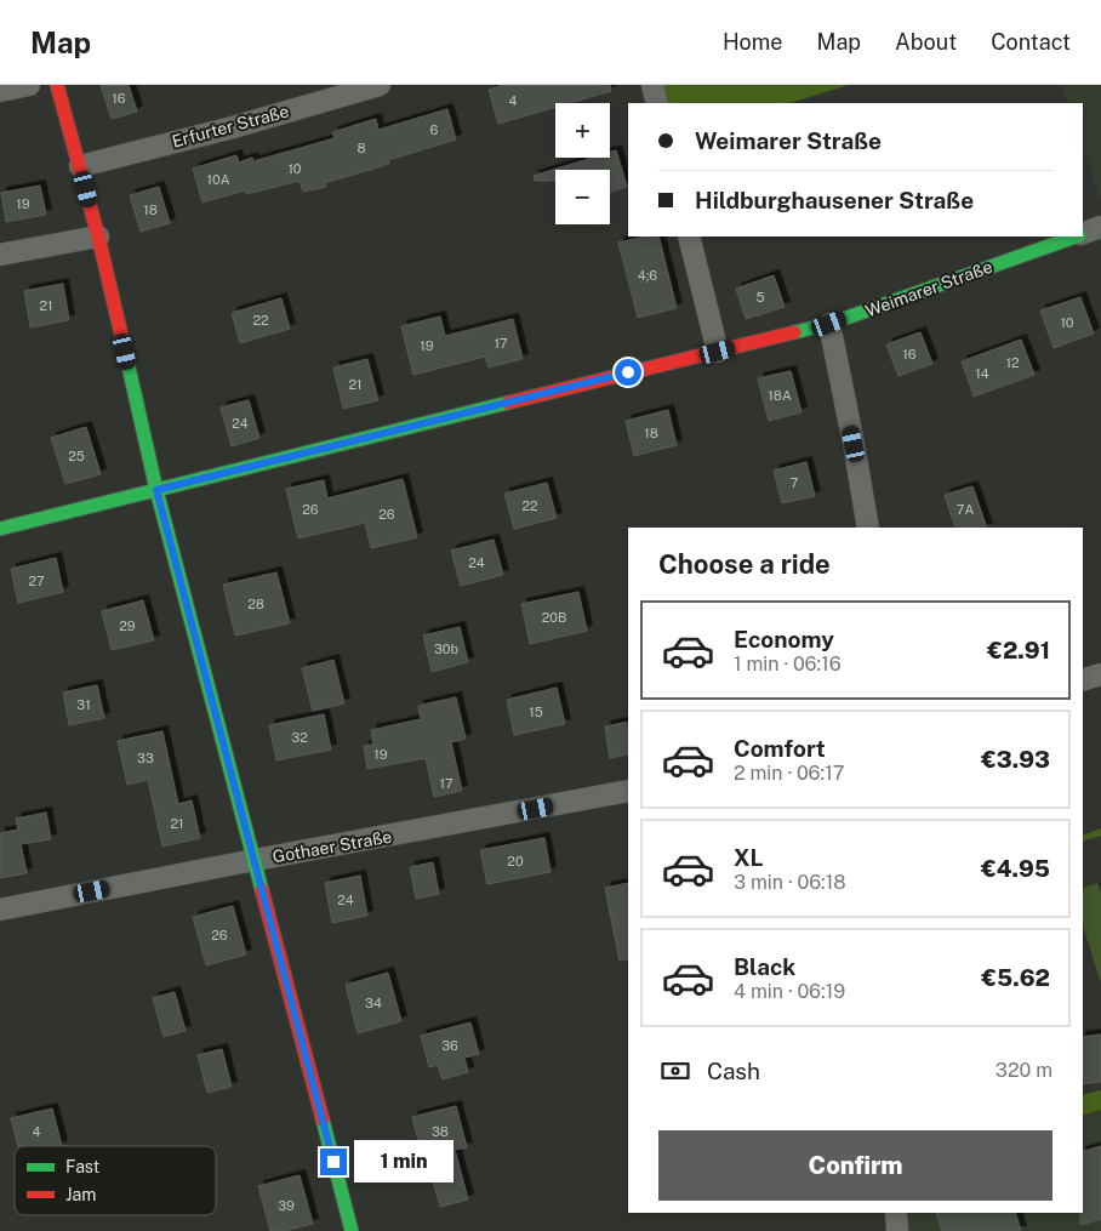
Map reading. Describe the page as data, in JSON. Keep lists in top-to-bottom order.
{
  "streets": {
    "street": ["Erfurter Straße", "Weimarer Straße", "Gothaer Straße"]
  },
  "house_numbers": [
    "16",
    "4",
    "6",
    "8",
    "10",
    "10A",
    "19",
    "18",
    "4;6",
    "5",
    "21",
    "22",
    "10",
    "17",
    "19",
    "16",
    "12",
    "14",
    "21",
    "18A",
    "24",
    "18",
    "25",
    "7",
    "22",
    "26",
    "7A",
    "26",
    "24",
    "27",
    "28",
    "20B",
    "29",
    "30b",
    "31",
    "15",
    "32",
    "19",
    "33",
    "17",
    "21",
    "20",
    "24",
    "26",
    "34",
    "36",
    "4",
    "38",
    "39"
  ],
  "legend": ["Fast", "Jam"],
  "page": {
    "header": "Map",
    "nav": [
      "Home",
      "Map",
      "About",
      "Contact"
    ],
    "map_buttons": ["+", "−"],
    "banner": ["Weimarer Straße", "Hildburghausener Straße"],
    "heading": "Choose a ride",
    "list": [
      {
        "name": "Economy",
        "note": "1 min · 06:16",
        "value": "€2.91"
      },
      {
        "name": "Comfort",
        "note": "2 min · 06:17",
        "value": "€3.93"
      },
      {
        "name": "XL",
        "note": "3 min · 06:18",
        "value": "€4.95"
      },
      {
        "name": "Black",
        "note": "4 min · 06:19",
        "value": "€5.62"
      }
    ],
    "pay": ["Cash", "320 m"],
    "buttons": "Confirm",
    "bubble": "1 min"
  }
}
